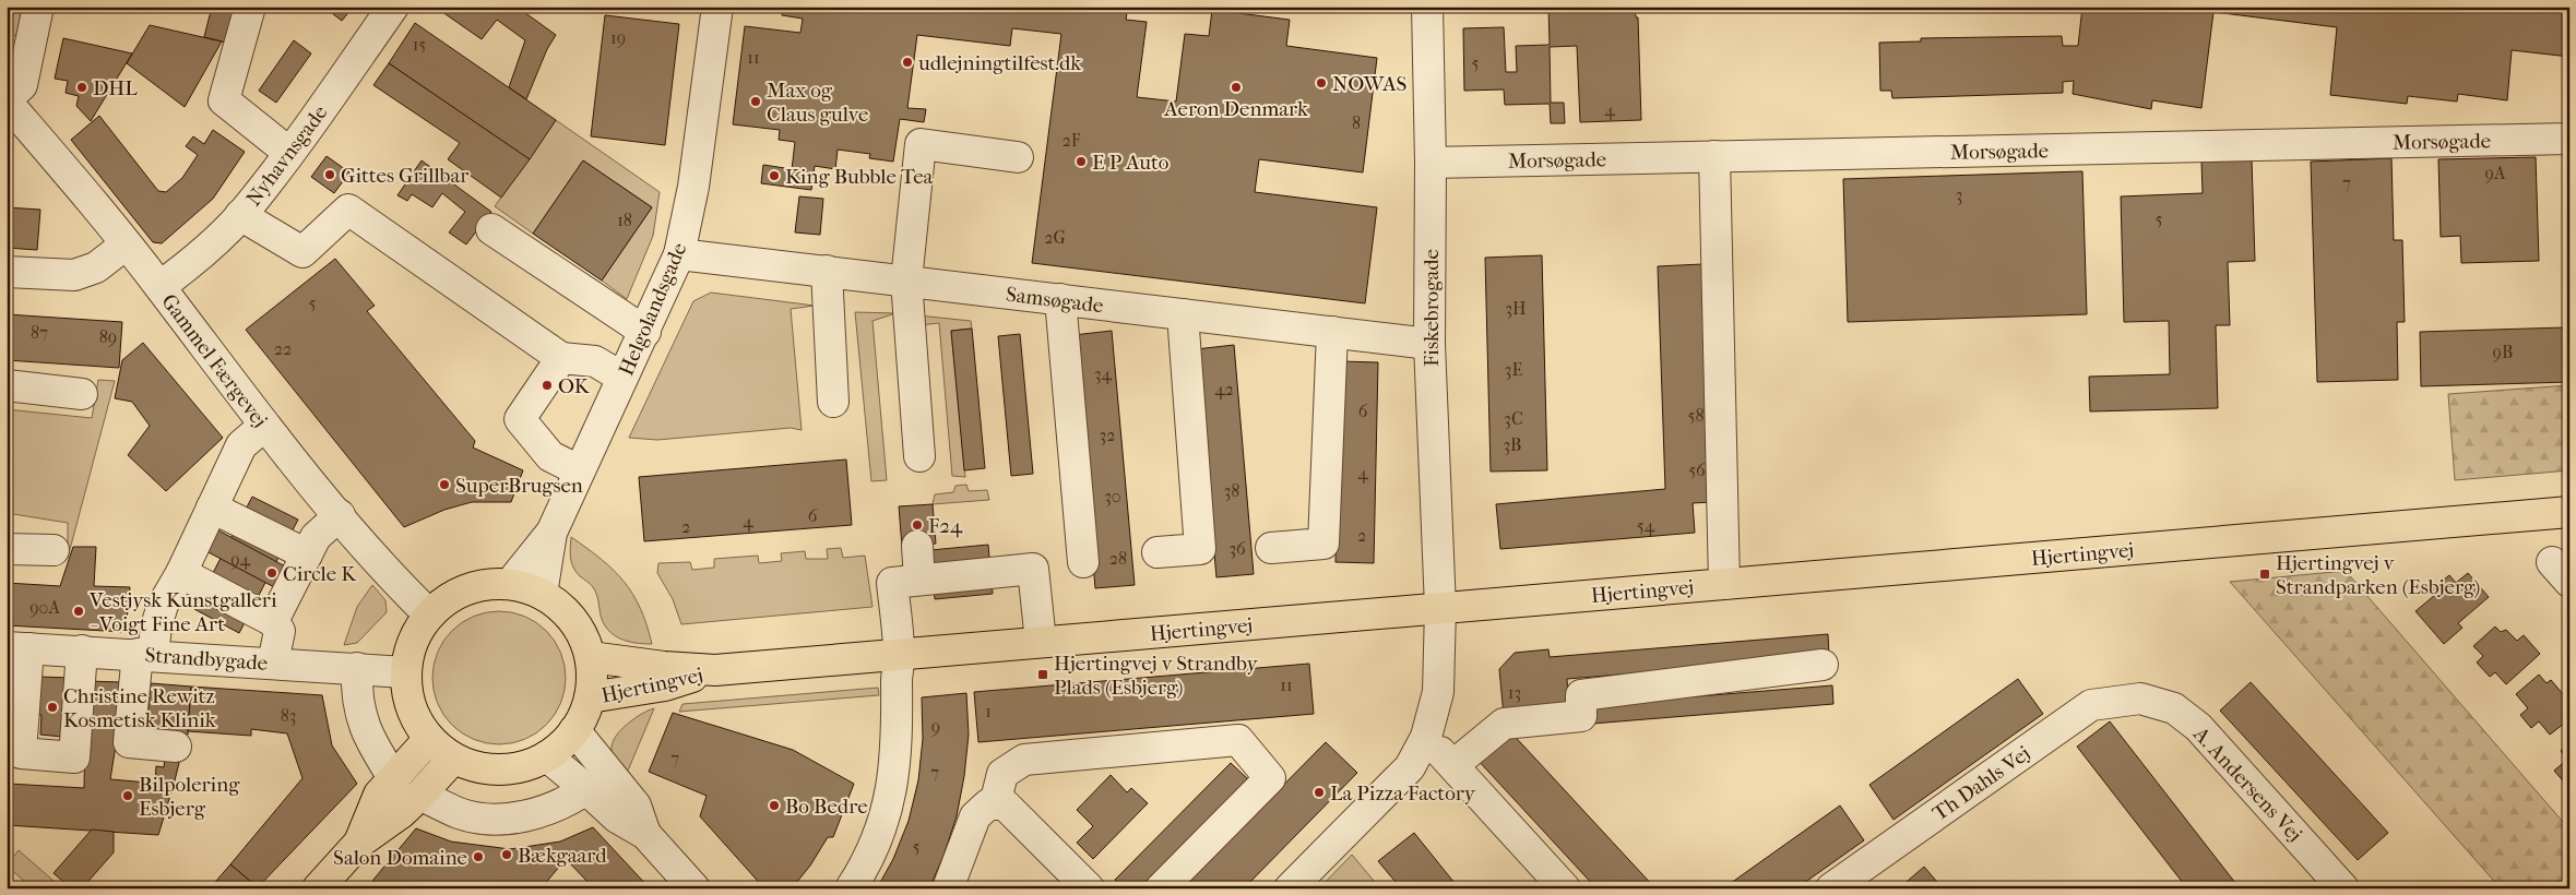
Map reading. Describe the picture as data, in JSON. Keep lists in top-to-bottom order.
{
  "streets": {
    "main road": ["Hjertingvej"],
    "street": [
      "Morsøgade",
      "Nyhavnsgade",
      "Samsøgade",
      "Fiskebrogade",
      "Helgolandsgade",
      "Gammel Færgevej",
      "Strandbygade",
      "Th Dahls Vej",
      "A. Andersens Vej"
    ]
  },
  "crossings": [
    ["Morsøgade", "Fiskebrogade"],
    ["Nyhavnsgade", "Gammel Færgevej"],
    ["Samsøgade", "Fiskebrogade"],
    ["Samsøgade", "Helgolandsgade"],
    ["Fiskebrogade", "Hjertingvej"],
    ["Helgolandsgade", "Gammel Færgevej"],
    ["Helgolandsgade", "Hjertingvej"],
    ["Helgolandsgade", "Strandbygade"],
    ["Gammel Færgevej", "Hjertingvej"],
    ["Gammel Færgevej", "Strandbygade"],
    ["Hjertingvej", "Strandbygade"],
    ["Th Dahls Vej", "A. Andersens Vej"]
  ],
  "places": {
    "other": [
      "udlejningtilfest.dk",
      "NOWAS",
      "DHL",
      "Aeron Denmark",
      "Max og Claus gulve",
      "E P Auto",
      "Gittes Grillbar",
      "King Bubble Tea",
      "OK",
      "SuperBrugsen",
      "F24",
      "Circle K",
      "Vestjysk Kunstgalleri - Voigt Fine Art",
      "Christine Rewitz Kosmetisk Klinik",
      "La Pizza Factory",
      "Bilpolering Esbjerg",
      "Bo Bedre",
      "Bækgaard",
      "Salon Domaine"
    ],
    "transit": ["Hjertingvej v Strandparken (Esbjerg)", "Hjertingvej v Strandby Plads (Esbjerg)"]
  },
  "house_numbers": [
    "19",
    "15",
    "11",
    "5",
    "4",
    "8",
    "2F",
    "9A",
    "7",
    "3",
    "5",
    "18",
    "2G",
    "5",
    "3H",
    "87",
    "89",
    "22",
    "9B",
    "3E",
    "34",
    "42",
    "6",
    "58",
    "3C",
    "32",
    "3B",
    "56",
    "4",
    "38",
    "30",
    "6",
    "4",
    "54",
    "2",
    "2",
    "36",
    "28",
    "94",
    "90A",
    "11",
    "13",
    "1",
    "83",
    "9",
    "7",
    "7",
    "5"
  ]
}
